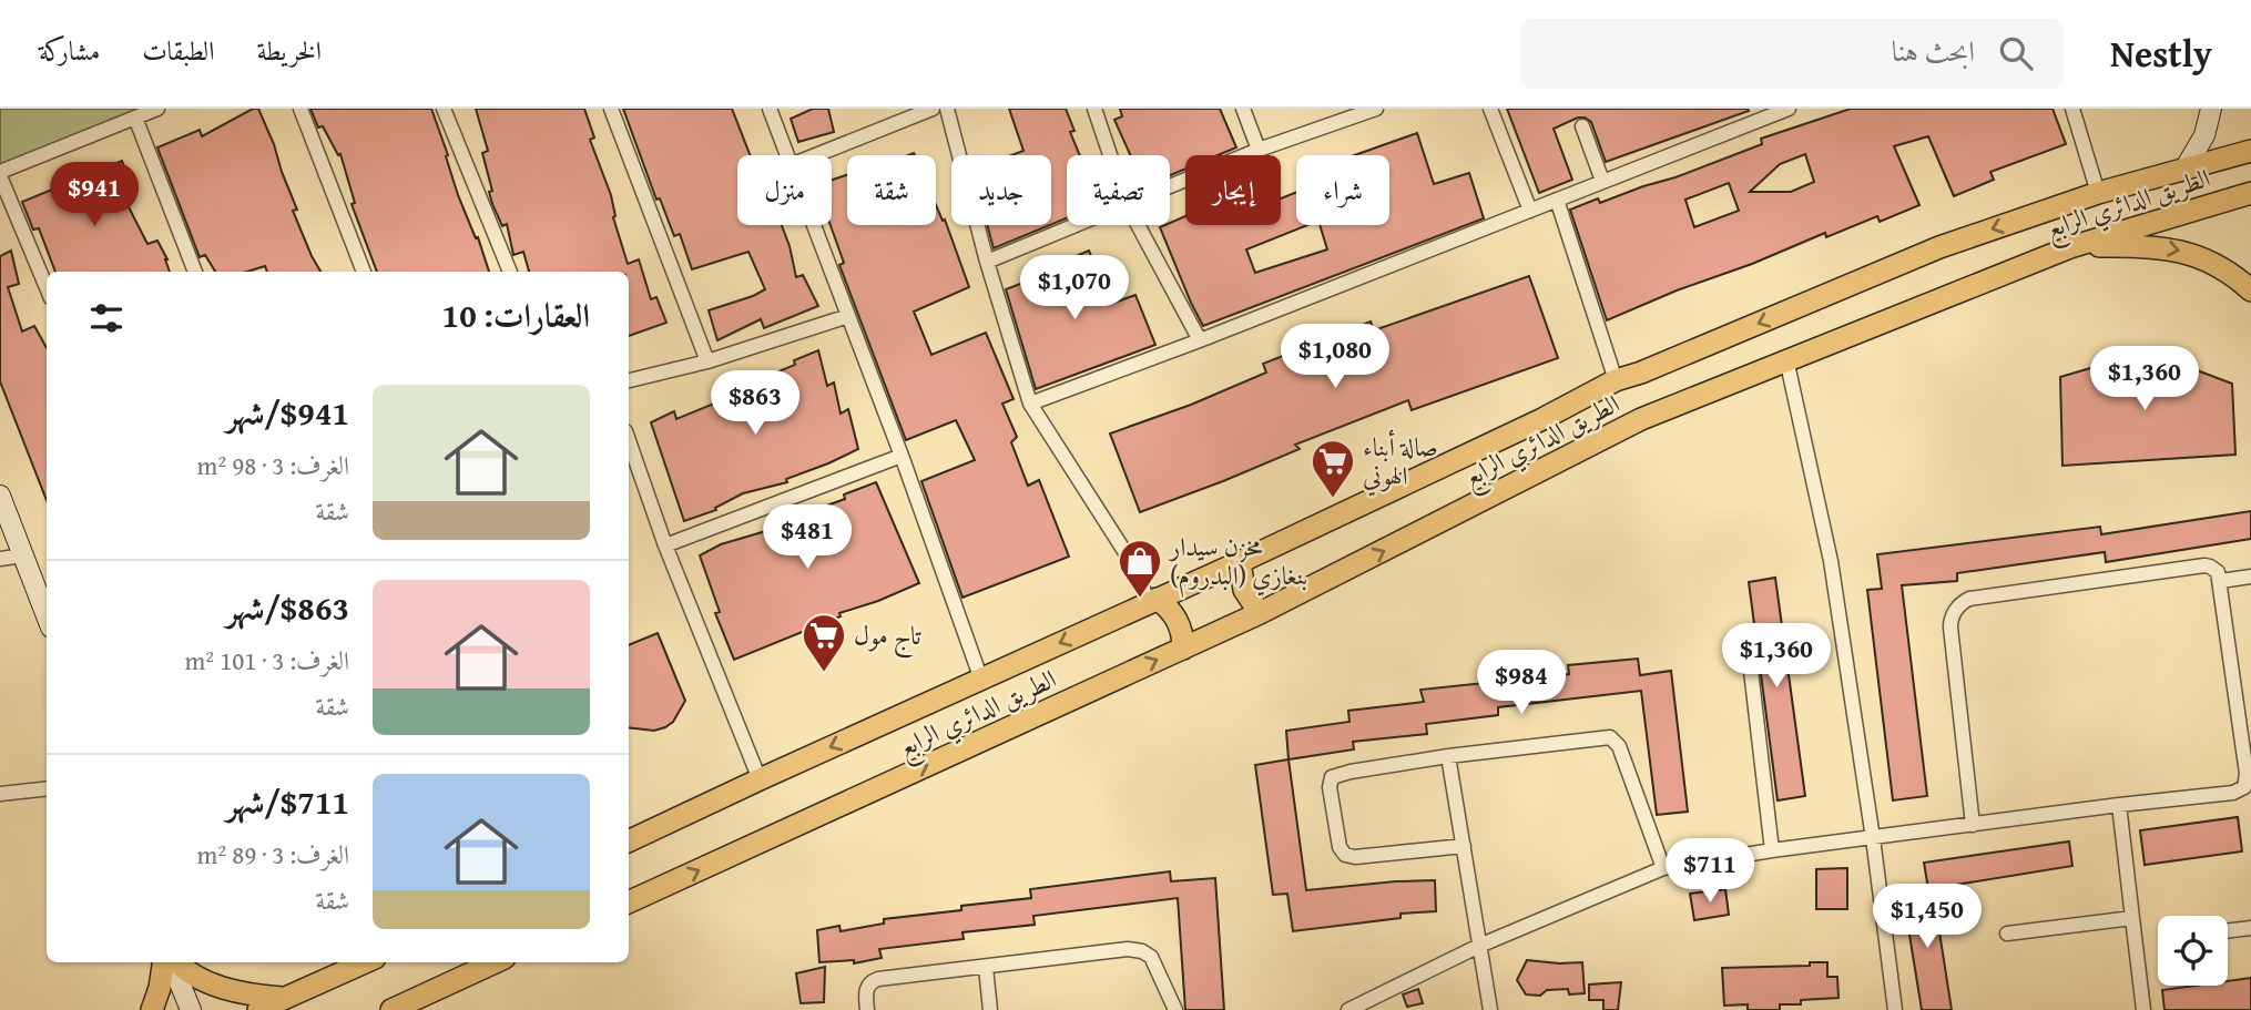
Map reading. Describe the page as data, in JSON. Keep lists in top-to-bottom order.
{
  "streets": {
    "main road": ["الطريق الدائري الرابع"]
  },
  "places": {
    "supermarket": ["صالة أبناء الهوني", "تاج مول"],
    "shop": ["مخزن سيدار بنغازي (البدروم)"]
  },
  "page": {
    "header": "Nestly",
    "search": "ابحث هنا",
    "nav": ["الخريطة", "الطبقات", "مشاركة"],
    "chip": [
      "شراء",
      "إيجار",
      "تصفية",
      "جديد",
      "شقة",
      "منزل"
    ],
    "price": [
      "$941",
      "$1,070",
      "$1,080",
      "$1,360",
      "$863",
      "$481",
      "$1,360",
      "$984",
      "$711",
      "$1,450"
    ],
    "heading": "العقارات: 10",
    "list": [
      {
        "name": "$941/شهر",
        "note": "الغرف: 3 · 98 m² · شقة"
      },
      {
        "name": "$863/شهر",
        "note": "الغرف: 3 · 101 m² · شقة"
      },
      {
        "name": "$711/شهر",
        "note": "الغرف: 3 · 89 m² · شقة"
      }
    ]
  }
}
